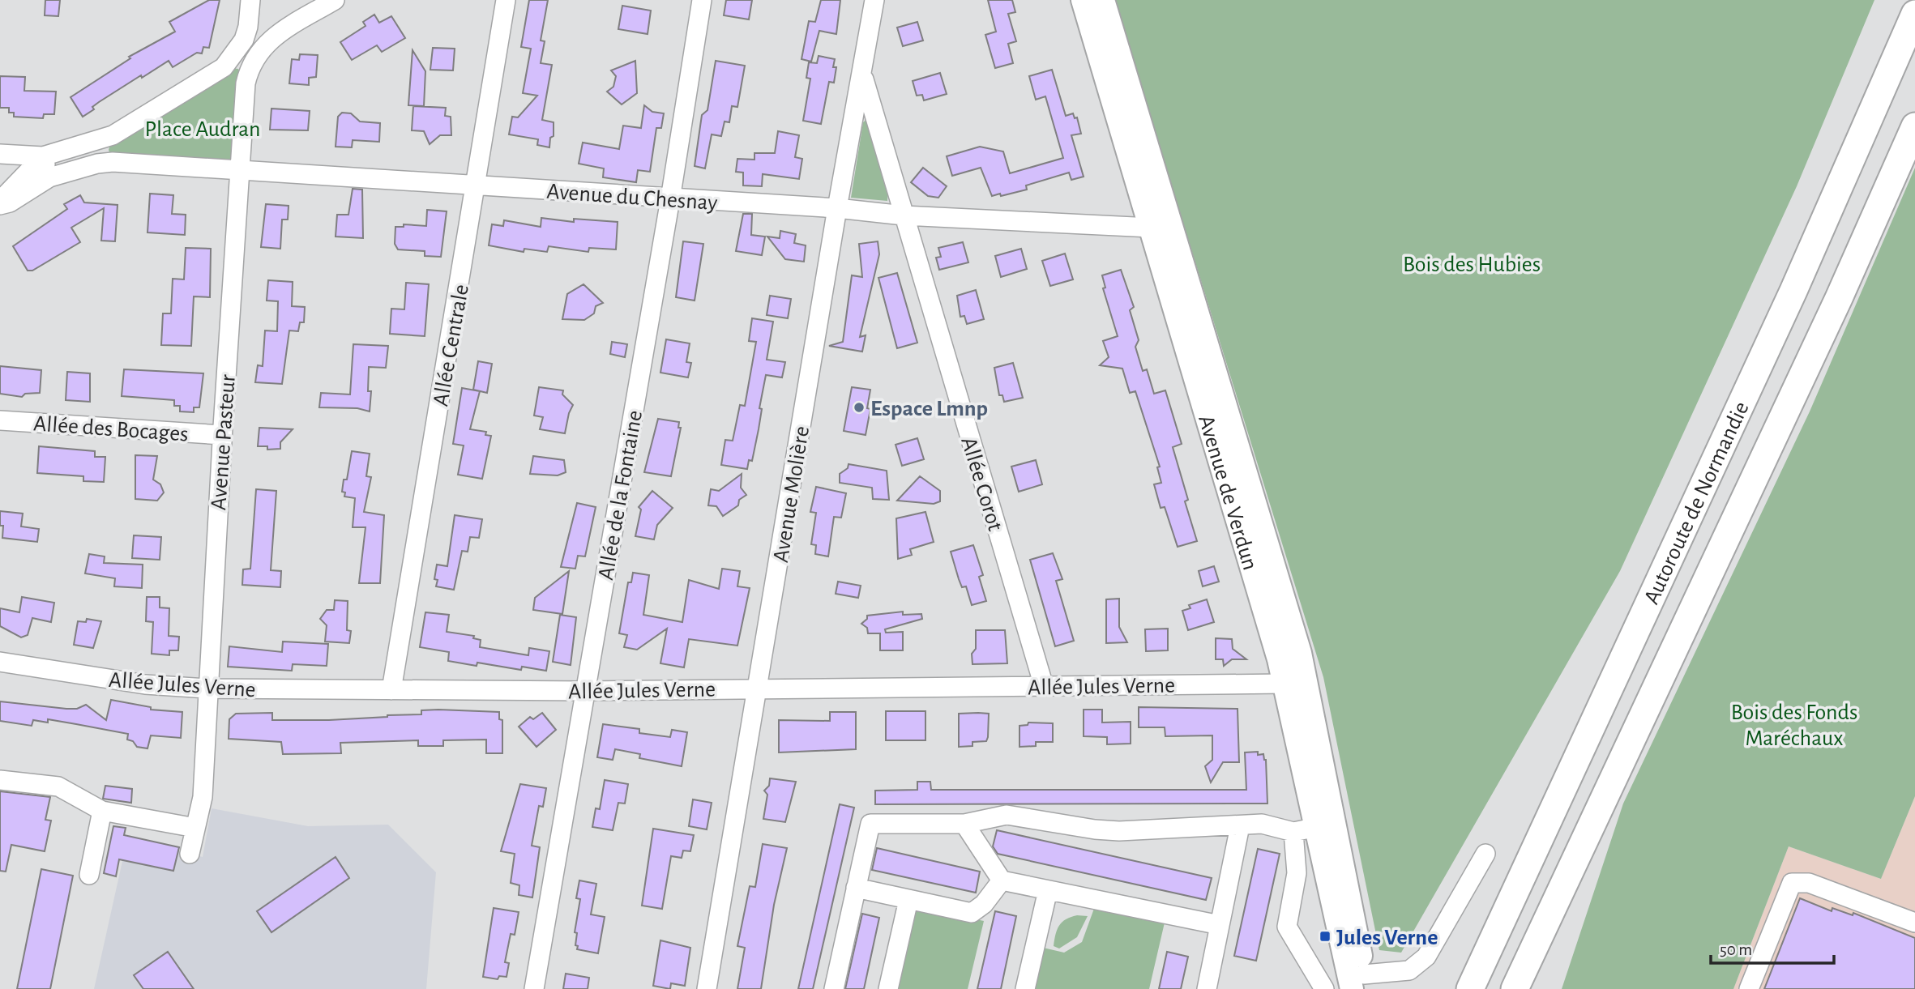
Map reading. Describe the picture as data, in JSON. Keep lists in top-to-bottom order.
{
  "streets": {
    "highway": ["Autoroute de Normandie"],
    "main road": ["Avenue de Verdun"],
    "street": [
      "Avenue du Chesnay",
      "Allée Centrale",
      "Allée des Bocages",
      "Avenue Pasteur",
      "Allée Corot",
      "Avenue Molière",
      "Allée de la Fontaine",
      "Allée Jules Verne"
    ]
  },
  "crossings": [
    ["Avenue du Chesnay", "Allée Centrale"],
    ["Avenue du Chesnay", "Avenue Pasteur"],
    ["Avenue du Chesnay", "Allée Corot"],
    ["Avenue du Chesnay", "Avenue de Verdun"],
    ["Avenue du Chesnay", "Avenue Molière"],
    ["Avenue du Chesnay", "Allée de la Fontaine"],
    ["Allée Centrale", "Allée Jules Verne"],
    ["Allée des Bocages", "Avenue Pasteur"],
    ["Avenue Pasteur", "Allée Jules Verne"],
    ["Allée Corot", "Avenue Molière"],
    ["Allée Corot", "Allée Jules Verne"],
    ["Avenue de Verdun", "Allée Jules Verne"],
    ["Avenue Molière", "Allée Jules Verne"],
    ["Allée de la Fontaine", "Allée Jules Verne"]
  ],
  "parks": ["Place Audran", "Bois des Hubies", "Bois des Fonds Maréchaux"],
  "places": {
    "other": ["Espace Lmnp"],
    "transit": ["Jules Verne"]
  },
  "scale_bar": "50 m"
}
